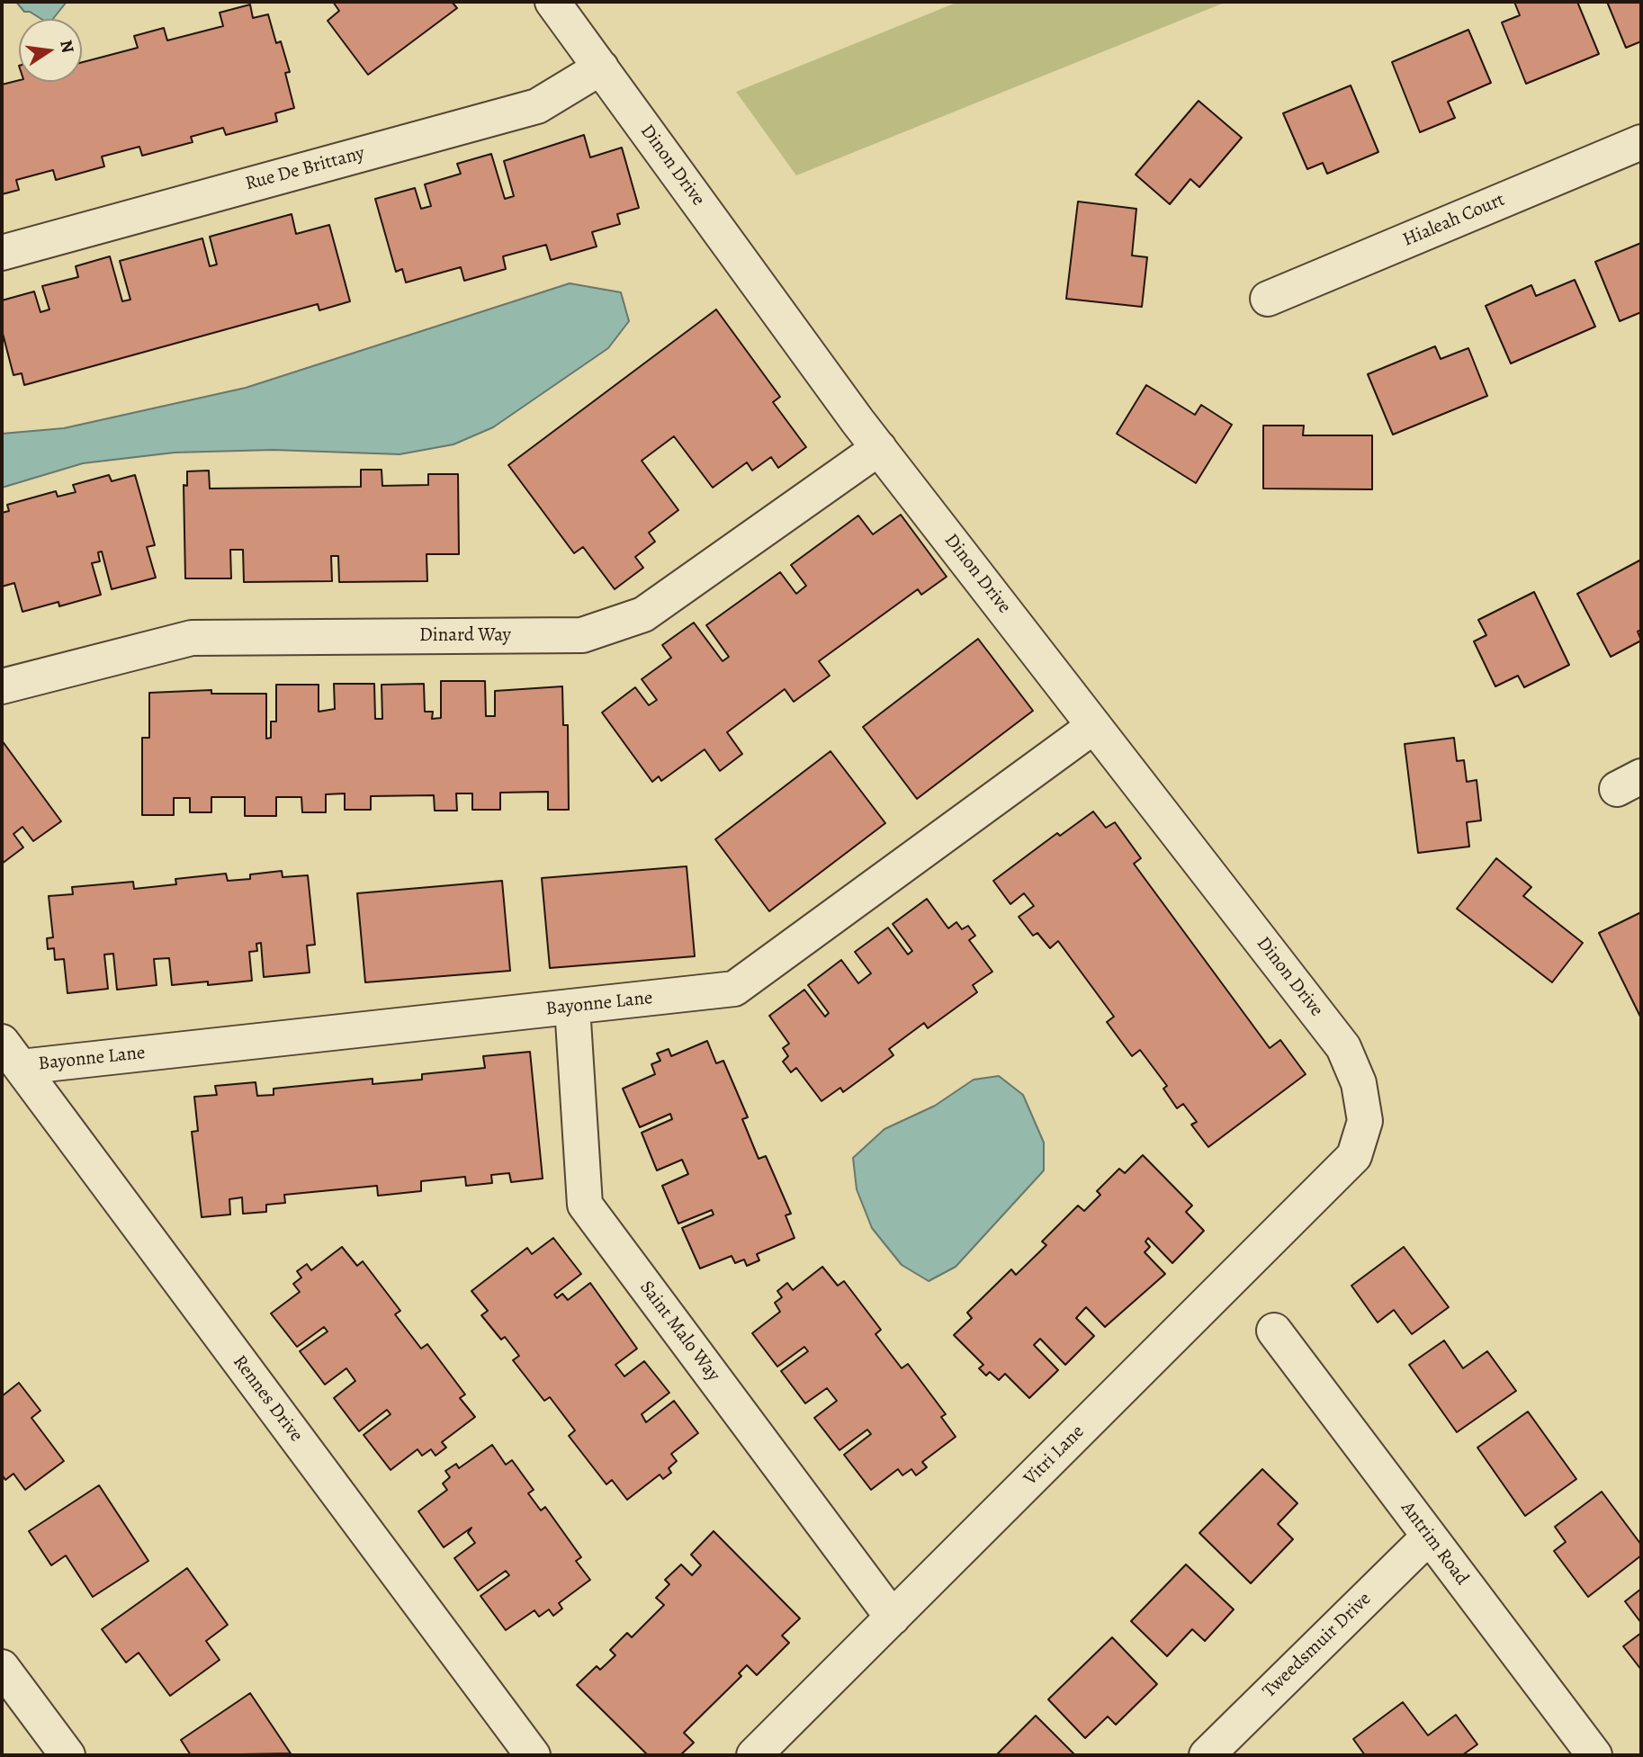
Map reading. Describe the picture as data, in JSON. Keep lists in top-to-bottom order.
{
  "streets": {
    "street": [
      "Dinon Drive",
      "Rue De Brittany",
      "Hialeah Court",
      "Dinard Way",
      "Bayonne Lane",
      "Saint Malo Way",
      "Rennes Drive",
      "Vitri Lane",
      "Antrim Road",
      "Tweedsmuir Drive"
    ]
  },
  "crossings": [
    ["Dinon Drive", "Rue De Brittany"],
    ["Dinon Drive", "Dinard Way"],
    ["Dinon Drive", "Bayonne Lane"],
    ["Dinon Drive", "Vitri Lane"],
    ["Bayonne Lane", "Saint Malo Way"],
    ["Bayonne Lane", "Rennes Drive"],
    ["Saint Malo Way", "Vitri Lane"],
    ["Antrim Road", "Tweedsmuir Drive"]
  ],
  "north": "right"
}
